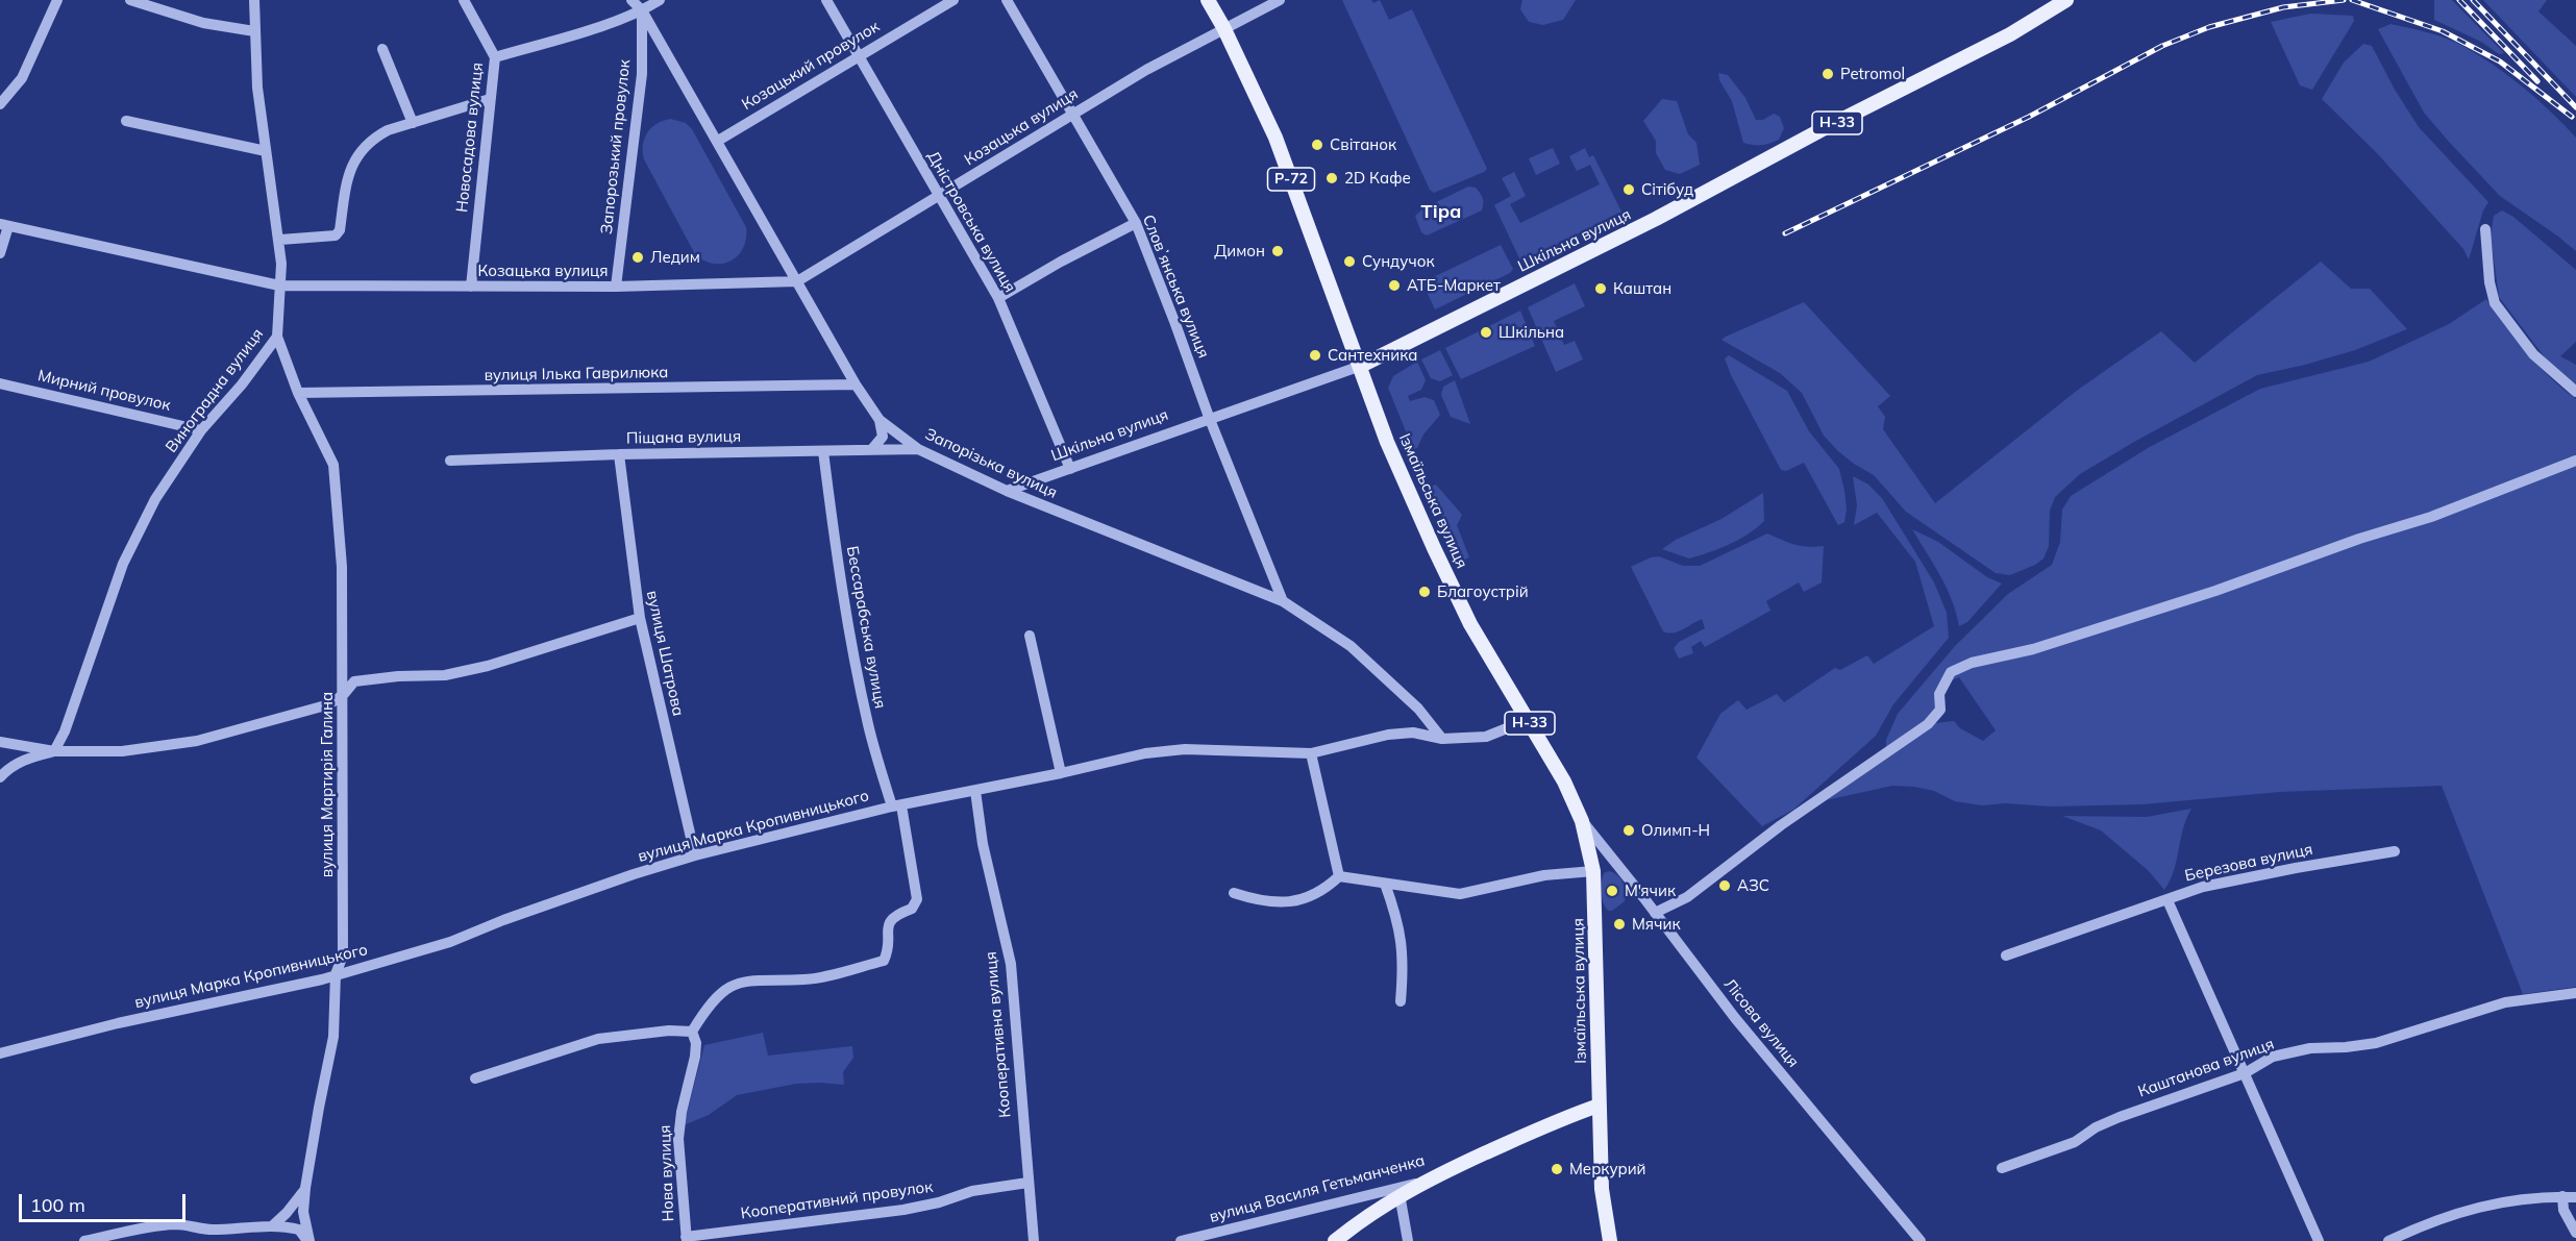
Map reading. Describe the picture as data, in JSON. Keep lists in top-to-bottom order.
{
  "streets": {
    "main road": [
      "Н-33",
      "Р-72",
      "Шкільна вулиця",
      "Ізмаїльська вулиця",
      "вулиця Василя Гетьманченка"
    ],
    "street": [
      "Козацький провулок",
      "Козацька вулиця",
      "Новосадова вулиця",
      "Запорозький провулок",
      "Дністровська вулиця",
      "Словʼянська вулиця",
      "вулиця Ілька Гаврилюка",
      "Мирний провулок",
      "Виноградна вулиця",
      "Піщана вулиця",
      "Запорізька вулиця",
      "Бессарабська вулиця",
      "вулиця Шатрова",
      "вулиця Мартирія Галина",
      "вулиця Марка Кропивницького",
      "Березова вулиця",
      "Лісова вулиця",
      "Кооперативна вулиця",
      "Каштанова вулиця",
      "Нова вулиця",
      "Кооперативний провулок"
    ]
  },
  "crossings": [
    ["Козацький провулок", "Дністровська вулиця"],
    ["Козацький провулок", "Запорізька вулиця"],
    ["Козацька вулиця", "Новосадова вулиця"],
    ["Козацька вулиця", "Запорозький провулок"],
    ["Козацька вулиця", "Дністровська вулиця"],
    ["Козацька вулиця", "Словʼянська вулиця"],
    ["Козацька вулиця", "Виноградна вулиця"],
    ["Козацька вулиця", "Запорізька вулиця"],
    ["Козацька вулиця", "Ізмаїльська вулиця"],
    ["Запорозький провулок", "Запорізька вулиця"],
    ["Дністровська вулиця", "Шкільна вулиця"],
    ["Шкільна вулиця", "Словʼянська вулиця"],
    ["Шкільна вулиця", "Запорізька вулиця"],
    ["Шкільна вулиця", "Ізмаїльська вулиця"],
    ["Словʼянська вулиця", "Запорізька вулиця"],
    ["вулиця Ілька Гаврилюка", "Запорізька вулиця"],
    ["вулиця Ілька Гаврилюка", "вулиця Мартирія Галина"],
    ["Мирний провулок", "Виноградна вулиця"],
    ["Виноградна вулиця", "вулиця Мартирія Галина"],
    ["Піщана вулиця", "Запорізька вулиця"],
    ["Піщана вулиця", "Бессарабська вулиця"],
    ["Піщана вулиця", "вулиця Шатрова"],
    ["Запорізька вулиця", "вулиця Марка Кропивницького"],
    ["Ізмаїльська вулиця", "вулиця Марка Кропивницького"],
    ["Ізмаїльська вулиця", "Лісова вулиця"],
    ["Ізмаїльська вулиця", "вулиця Василя Гетьманченка"],
    ["Бессарабська вулиця", "вулиця Марка Кропивницького"],
    ["Бессарабська вулиця", "Нова вулиця"],
    ["вулиця Шатрова", "вулиця Марка Кропивницького"],
    ["вулиця Мартирія Галина", "вулиця Марка Кропивницького"],
    ["вулиця Марка Кропивницького", "Кооперативна вулиця"],
    ["Кооперативна вулиця", "Кооперативний провулок"],
    ["Нова вулиця", "Кооперативний провулок"]
  ],
  "districts": ["Тіра"],
  "places": [
    "Petromol",
    "Світанок",
    "2D Кафе",
    "Сітібуд",
    "Димон",
    "Ледим",
    "Сундучок",
    "АТБ-Маркет",
    "Каштан",
    "Шкільна",
    "Сантехника",
    "Благоустрій",
    "Олимп-Н",
    "АЗС",
    "М'ячик",
    "Мячик",
    "Меркурий"
  ],
  "scale_bar": "100 m"
}
